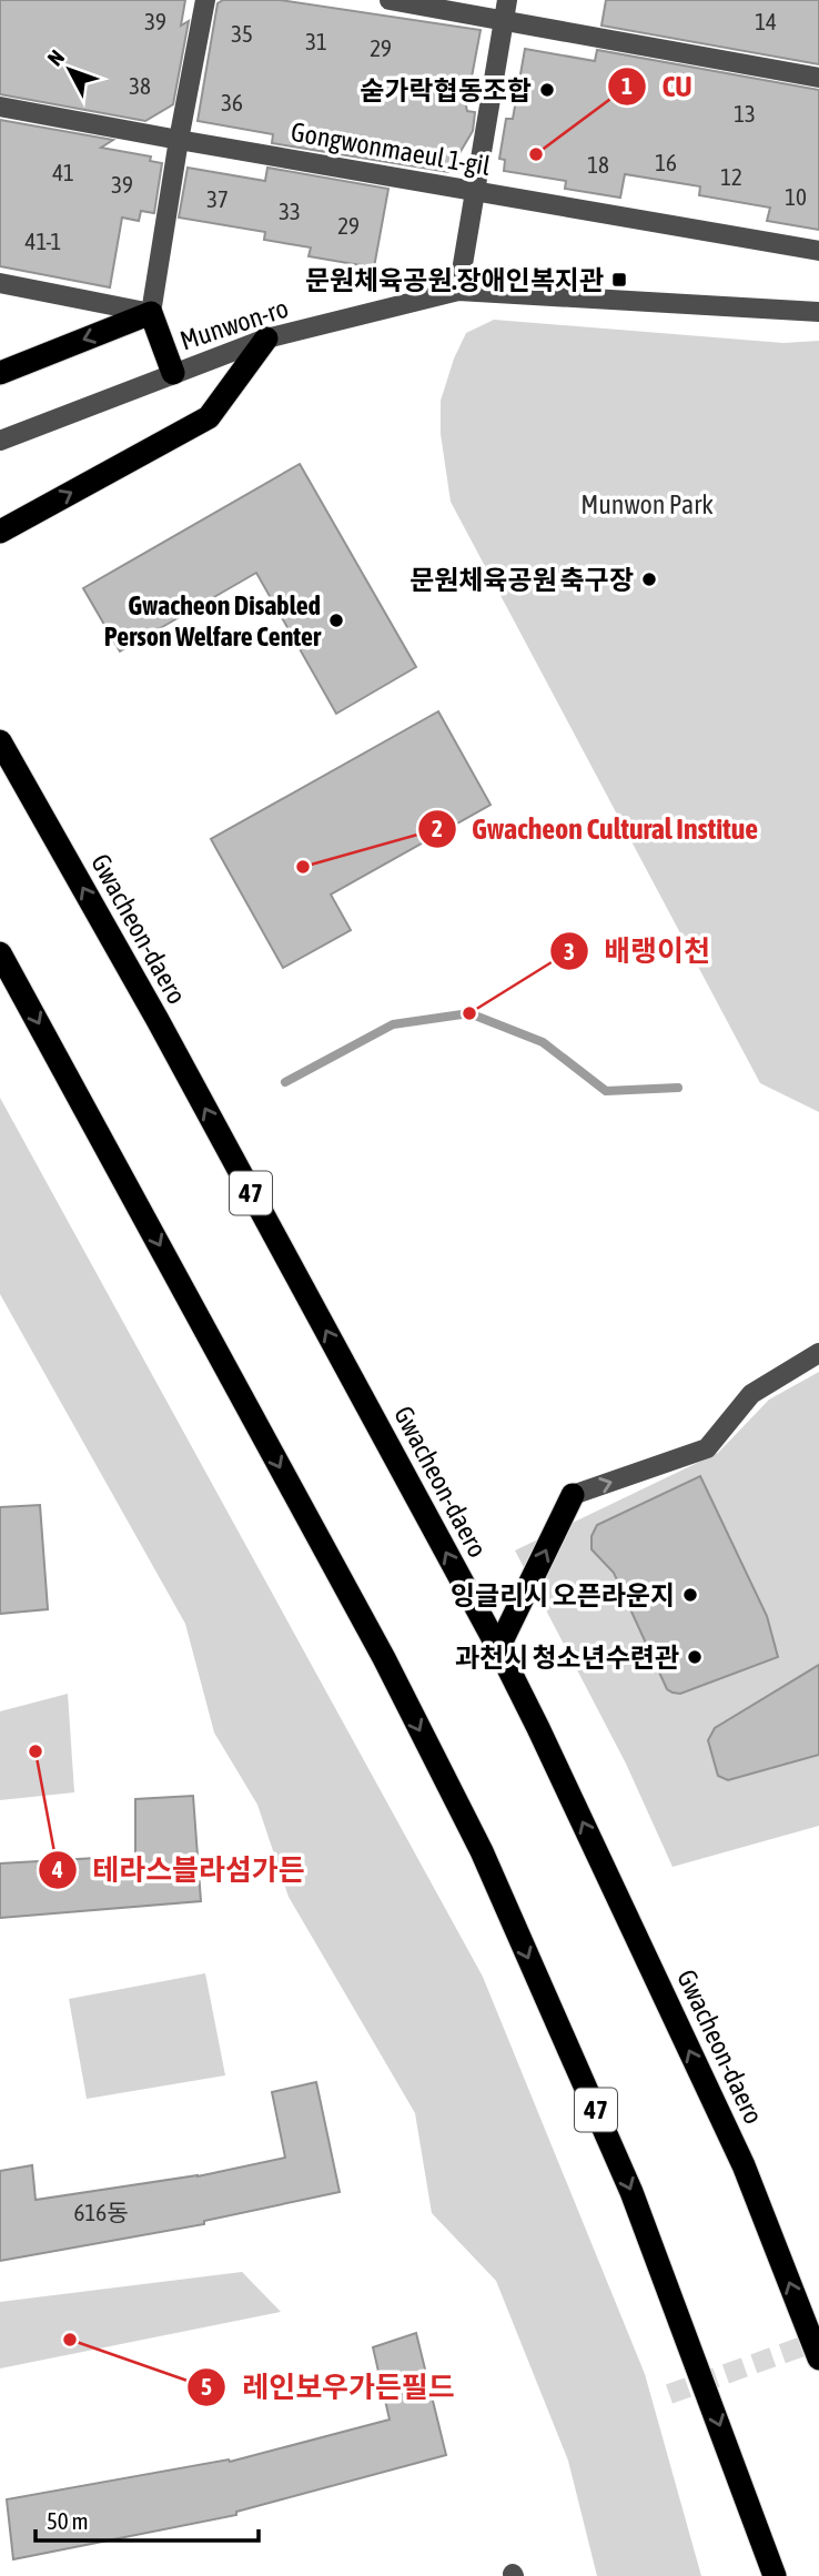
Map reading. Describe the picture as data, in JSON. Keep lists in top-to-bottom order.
{
  "streets": {
    "highway": ["Gwacheon-daero", "47"],
    "street": ["Gongwonmaeul 1-gil", "Munwon-ro"]
  },
  "parks": ["Munwon Park"],
  "places": {
    "other": [
      "숟가락협동조합",
      "CU",
      "문원체육공원 축구장",
      "Gwacheon Disabled Person Welfare Center",
      "Gwacheon Cultural Institue",
      "배랭이천",
      "잉글리시 오픈라운지",
      "과천시 청소년수련관",
      "테라스블라섬가든",
      "레인보우가든필드"
    ],
    "transit": ["문원체육공원.장애인복지관"]
  },
  "house_numbers": [
    "39",
    "14",
    "35",
    "31",
    "29",
    "38",
    "36",
    "13",
    "16",
    "18",
    "41",
    "12",
    "39",
    "10",
    "37",
    "33",
    "29",
    "41-1",
    "616동"
  ],
  "scale_bar": "50 m",
  "north": "top left"
}
